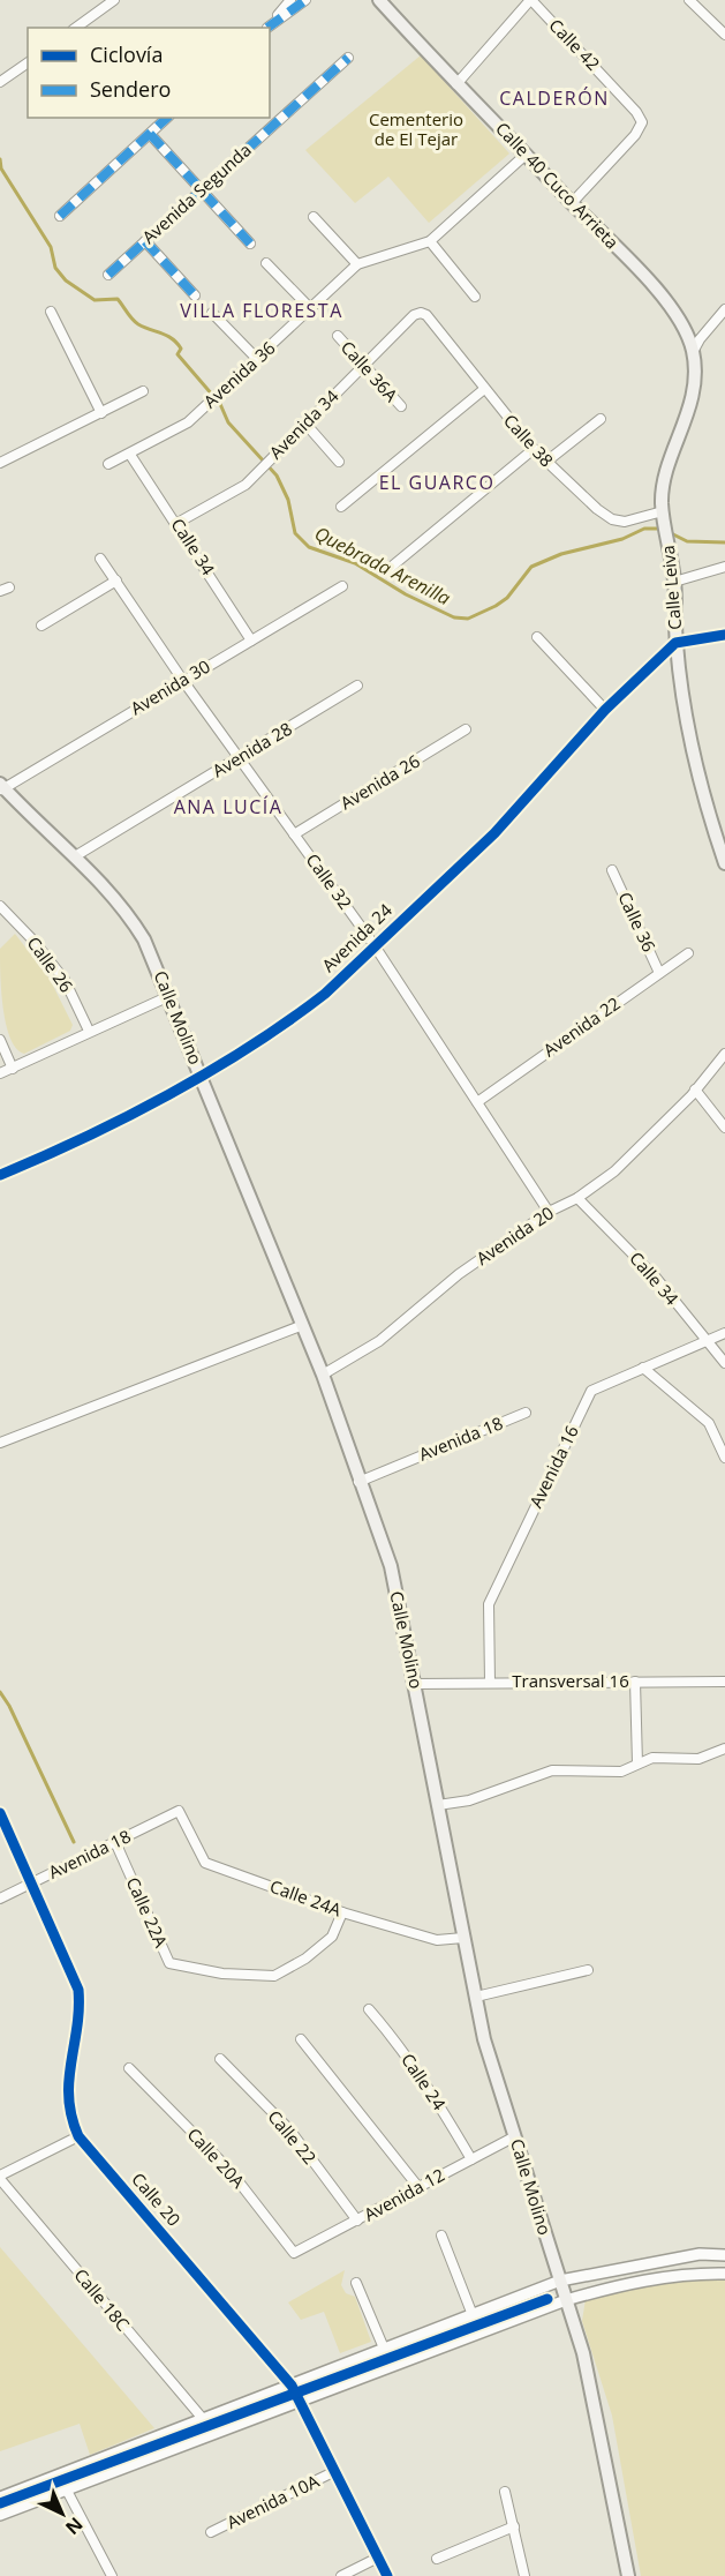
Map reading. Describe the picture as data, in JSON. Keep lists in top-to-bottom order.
{
  "streets": {
    "main road": ["Calle 40 Cuco Arrieta", "Calle Leiva", "Calle Molino"],
    "street": [
      "Calle 42",
      "Avenida Segunda",
      "Calle 36A",
      "Avenida 36",
      "Avenida 34",
      "Calle 38",
      "Calle 34",
      "Avenida 30",
      "Avenida 28",
      "Avenida 26",
      "Calle 32",
      "Calle 36",
      "Avenida 24",
      "Calle 26",
      "Avenida 22",
      "Avenida 20",
      "Avenida 18",
      "Avenida 16",
      "Transversal 16",
      "Calle 24A",
      "Calle 22A",
      "Calle 24",
      "Calle 22",
      "Calle 20A",
      "Avenida 12",
      "Calle 20",
      "Calle 18C",
      "Avenida 10A"
    ]
  },
  "crossings": [
    ["Calle 42", "Calle 40 Cuco Arrieta"],
    ["Calle 40 Cuco Arrieta", "Avenida 36"],
    ["Calle 40 Cuco Arrieta", "Calle Leiva"],
    ["Calle 36A", "Avenida 34"],
    ["Avenida 36", "Calle 34"],
    ["Avenida 34", "Calle 38"],
    ["Avenida 34", "Calle 34"],
    ["Calle 38", "Calle Leiva"],
    ["Calle 34", "Avenida 30"],
    ["Calle 34", "Avenida 20"],
    ["Calle 34", "Avenida 16"],
    ["Calle Leiva", "Avenida 24"],
    ["Avenida 30", "Calle 32"],
    ["Avenida 30", "Calle Molino"],
    ["Avenida 28", "Calle 32"],
    ["Avenida 28", "Calle Molino"],
    ["Avenida 26", "Calle 32"],
    ["Calle 32", "Avenida 24"],
    ["Calle 32", "Avenida 22"],
    ["Calle 32", "Avenida 20"],
    ["Calle 36", "Avenida 22"],
    ["Avenida 24", "Calle Molino"],
    ["Calle Molino", "Avenida 20"],
    ["Calle Molino", "Avenida 18"],
    ["Calle Molino", "Transversal 16"],
    ["Calle Molino", "Calle 24A"],
    ["Calle Molino", "Avenida 12"],
    ["Avenida 18", "Calle 24A"],
    ["Avenida 18", "Calle 22A"],
    ["Avenida 18", "Calle 20"],
    ["Avenida 16", "Transversal 16"],
    ["Calle 24A", "Calle 22A"],
    ["Calle 24", "Avenida 12"],
    ["Calle 22", "Avenida 12"],
    ["Calle 20A", "Avenida 12"],
    ["Calle 20", "Avenida 10A"]
  ],
  "districts": [
    "CALDERÓN",
    "VILLA FLORESTA",
    "EL GUARCO",
    "ANA LUCÍA"
  ],
  "water": ["Quebrada Arenilla"],
  "parks": ["Cementerio de El Tejar"],
  "legend": ["Ciclovía", "Sendero"],
  "north": "bottom right"
}
